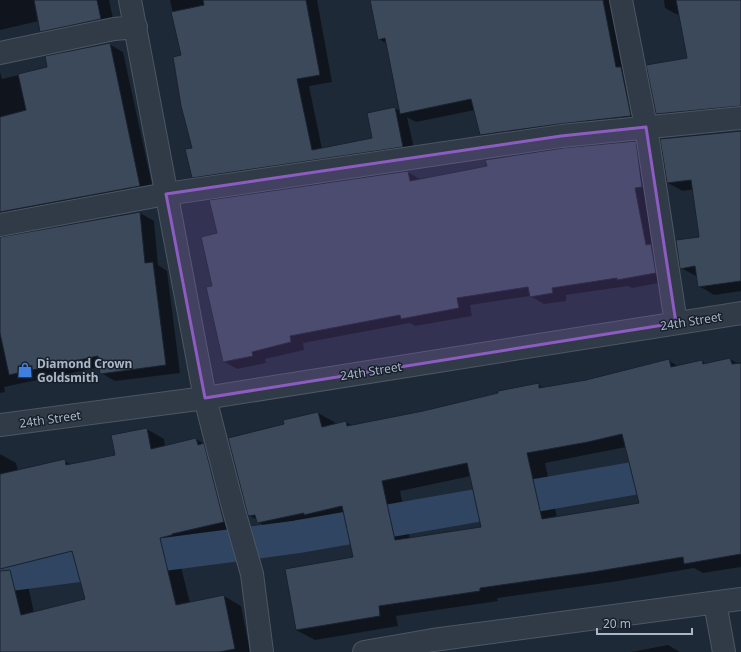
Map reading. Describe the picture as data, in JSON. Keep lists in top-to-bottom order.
{
  "streets": {
    "street": ["24th Street"]
  },
  "places": {
    "shop": ["Diamond Crown Goldsmith"]
  },
  "scale_bar": "20 m"
}
